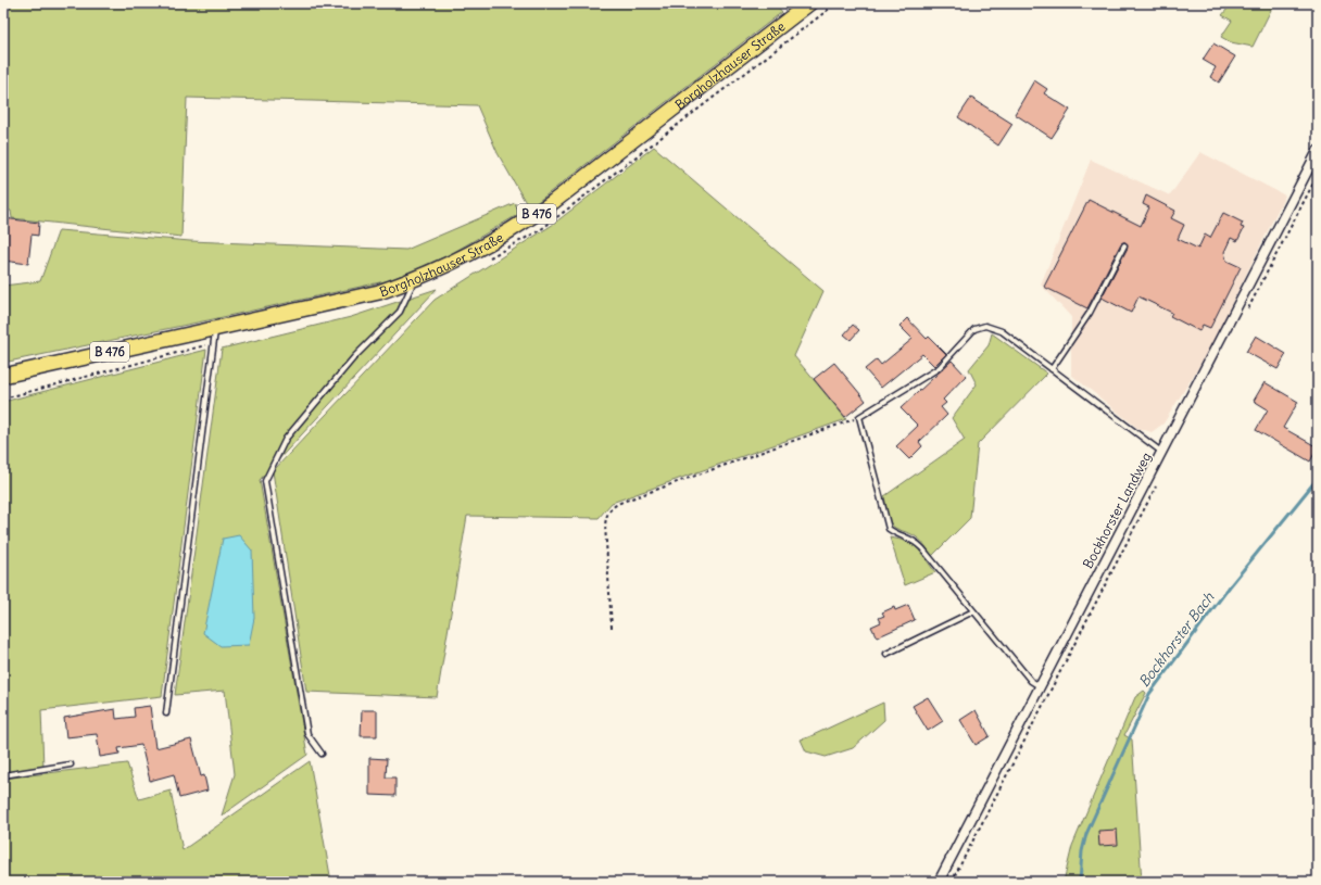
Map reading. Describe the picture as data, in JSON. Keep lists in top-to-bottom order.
{
  "streets": {
    "main road": ["Borgholzhauser Straße", "B 476"],
    "street": ["Bockhorster Landweg"]
  },
  "water": ["Bockhorster Bach"]
}
